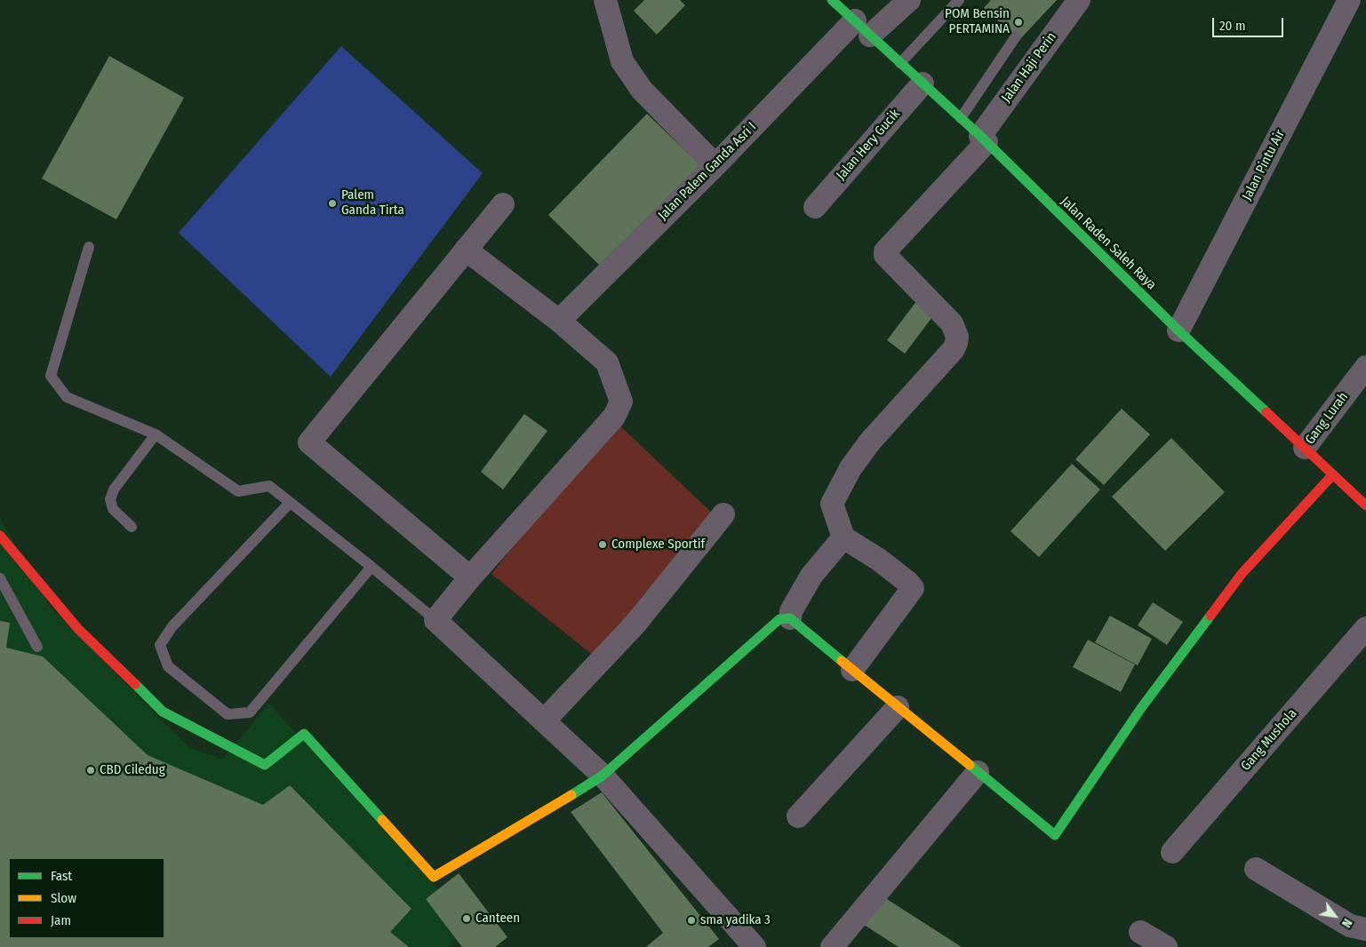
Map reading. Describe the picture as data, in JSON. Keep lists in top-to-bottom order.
{
  "streets": {
    "street": [
      "Jalan Haji Perin",
      "Jalan Hery Gucik",
      "Jalan Pintu Air",
      "Jalan Palem Ganda Asri I",
      "Jalan Raden Saleh Raya",
      "Gang Lurah",
      "Gang Mushola"
    ]
  },
  "crossings": [
    ["Jalan Haji Perin", "Jalan Raden Saleh Raya"],
    ["Jalan Hery Gucik", "Jalan Raden Saleh Raya"],
    ["Jalan Pintu Air", "Jalan Raden Saleh Raya"],
    ["Jalan Palem Ganda Asri I", "Jalan Raden Saleh Raya"],
    ["Jalan Raden Saleh Raya", "Gang Lurah"]
  ],
  "places": [
    "POM Bensin PERTAMINA",
    "Palem Ganda Tirta",
    "Complexe Sportif",
    "CBD Ciledug",
    "Canteen",
    "sma yadika 3"
  ],
  "legend": ["Fast", "Slow", "Jam"],
  "scale_bar": "20 m",
  "north": "bottom right"
}
